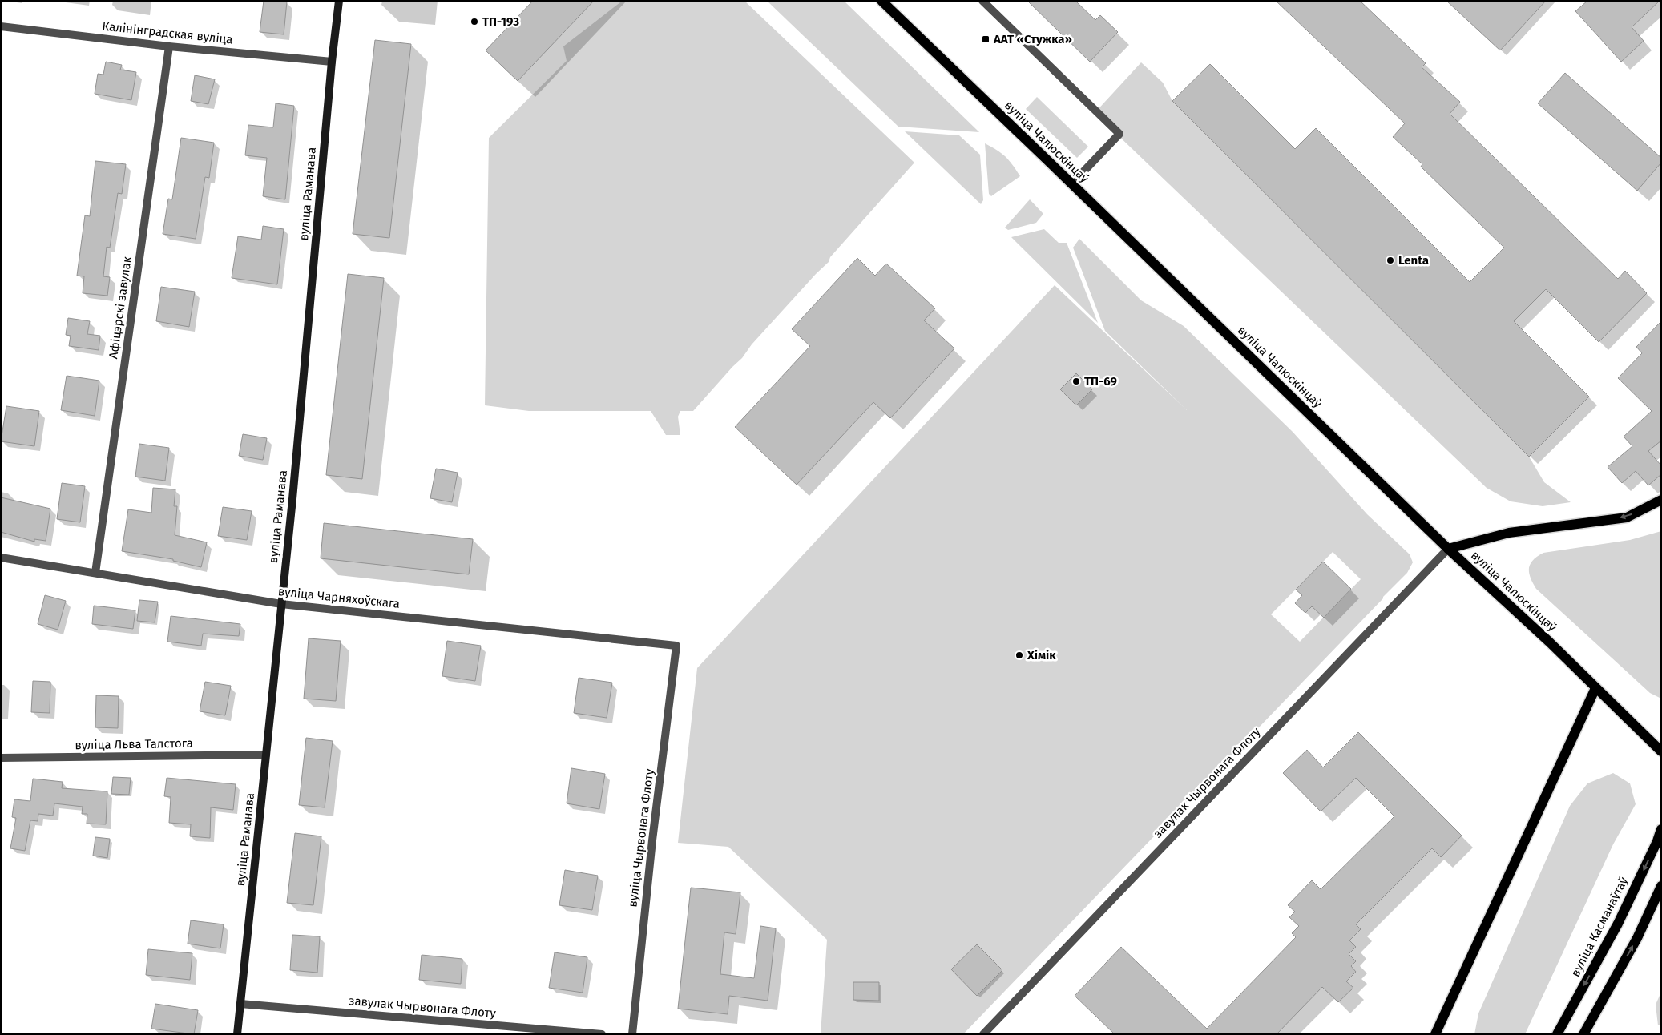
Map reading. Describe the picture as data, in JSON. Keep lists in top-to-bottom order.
{
  "streets": {
    "main road": ["вуліца Чалюскінцаў", "вуліца Раманава", "вуліца Касманаўтаў"],
    "street": [
      "Калінінградская вуліца",
      "Афіцэрскі завулак",
      "вуліца Чарняхоўскага",
      "вуліца Льва Талстога",
      "завулак Чырвонага Флоту",
      "вуліца Чырвонага Флоту"
    ]
  },
  "crossings": [
    ["Калінінградская вуліца", "вуліца Раманава"],
    ["Калінінградская вуліца", "Афіцэрскі завулак"],
    ["вуліца Чалюскінцаў", "завулак Чырвонага Флоту"],
    ["вуліца Раманава", "вуліца Чарняхоўскага"],
    ["вуліца Раманава", "вуліца Льва Талстога"],
    ["вуліца Раманава", "завулак Чырвонага Флоту"],
    ["Афіцэрскі завулак", "вуліца Чарняхоўскага"],
    ["вуліца Чарняхоўскага", "вуліца Чырвонага Флоту"]
  ],
  "places": {
    "other": [
      "ТП-193",
      "Lenta",
      "ТП-69",
      "Хімік"
    ],
    "transit": ["ААТ «Стужка»"]
  }
}
